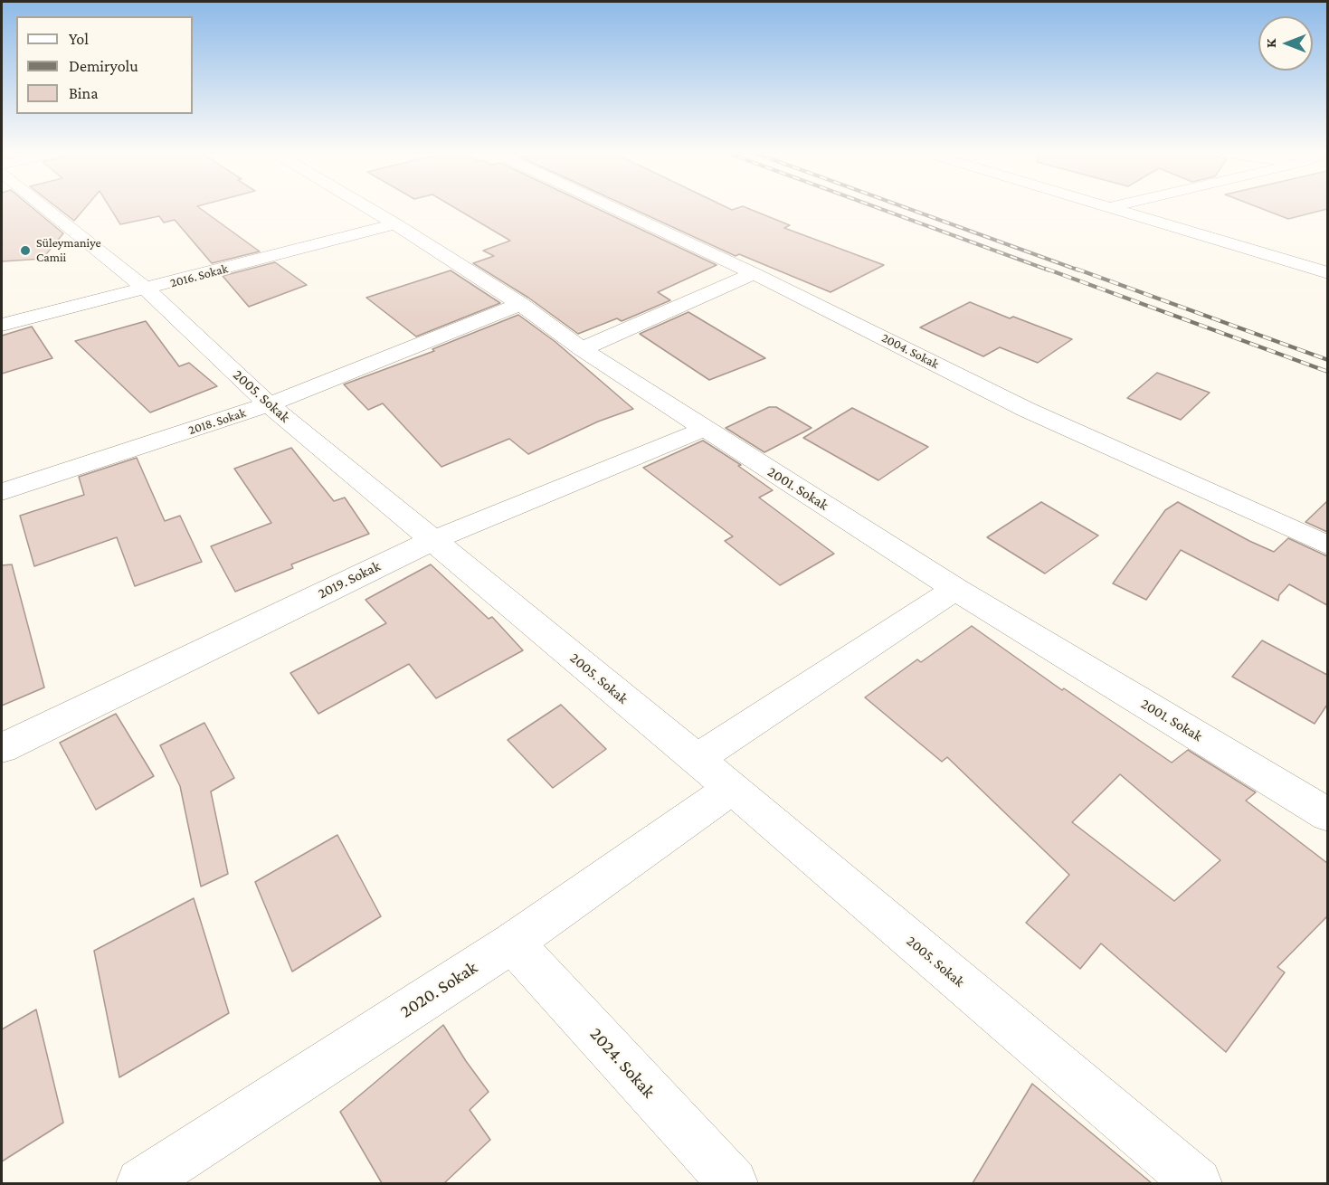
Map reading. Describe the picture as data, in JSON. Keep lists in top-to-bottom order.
{
  "streets": {
    "street": [
      "2016. Sokak",
      "2004. Sokak",
      "2005. Sokak",
      "2018. Sokak",
      "2001. Sokak",
      "2019. Sokak",
      "2020. Sokak",
      "2024. Sokak"
    ]
  },
  "crossings": [
    ["2016. Sokak", "2005. Sokak"],
    ["2016. Sokak", "2001. Sokak"],
    ["2005. Sokak", "2018. Sokak"],
    ["2005. Sokak", "2019. Sokak"],
    ["2005. Sokak", "2020. Sokak"],
    ["2018. Sokak", "2001. Sokak"],
    ["2001. Sokak", "2019. Sokak"],
    ["2020. Sokak", "2024. Sokak"]
  ],
  "places": ["Süleymaniye Camii"],
  "legend": ["Yol", "Demiryolu", "Bina"],
  "north": "left"
}
